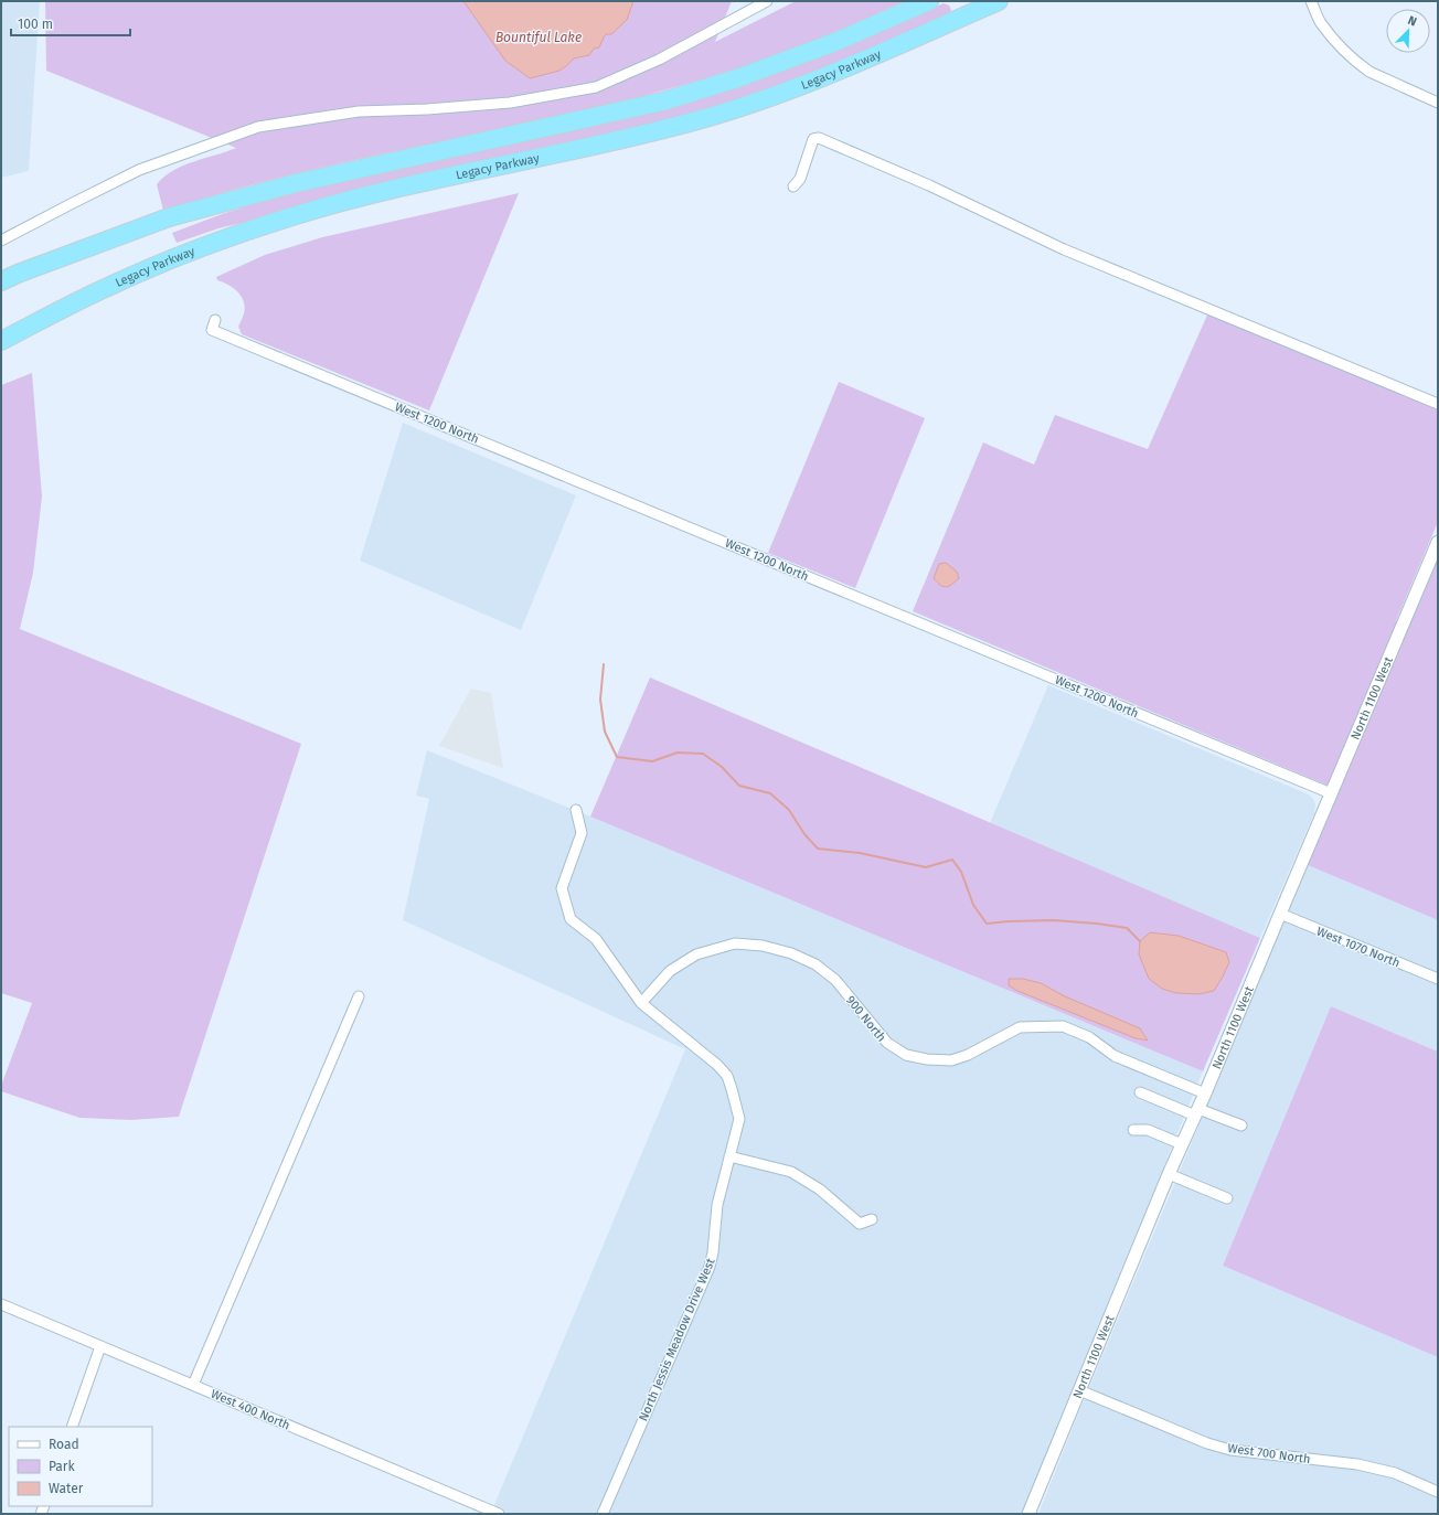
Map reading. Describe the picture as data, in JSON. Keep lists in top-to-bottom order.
{
  "streets": {
    "highway": ["Legacy Parkway"],
    "street": [
      "West 1200 North",
      "North 1100 West",
      "West 1070 North",
      "900 North",
      "North Jessis Meadow Drive West",
      "West 400 North",
      "West 700 North"
    ]
  },
  "crossings": [
    ["West 1200 North", "North 1100 West"],
    ["North 1100 West", "West 1070 North"],
    ["North 1100 West", "900 North"],
    ["North 1100 West", "West 700 North"],
    ["900 North", "North Jessis Meadow Drive West"]
  ],
  "water": ["Bountiful Lake"],
  "legend": ["Road", "Park", "Water"],
  "scale_bar": "100 m",
  "north": "top right"
}
